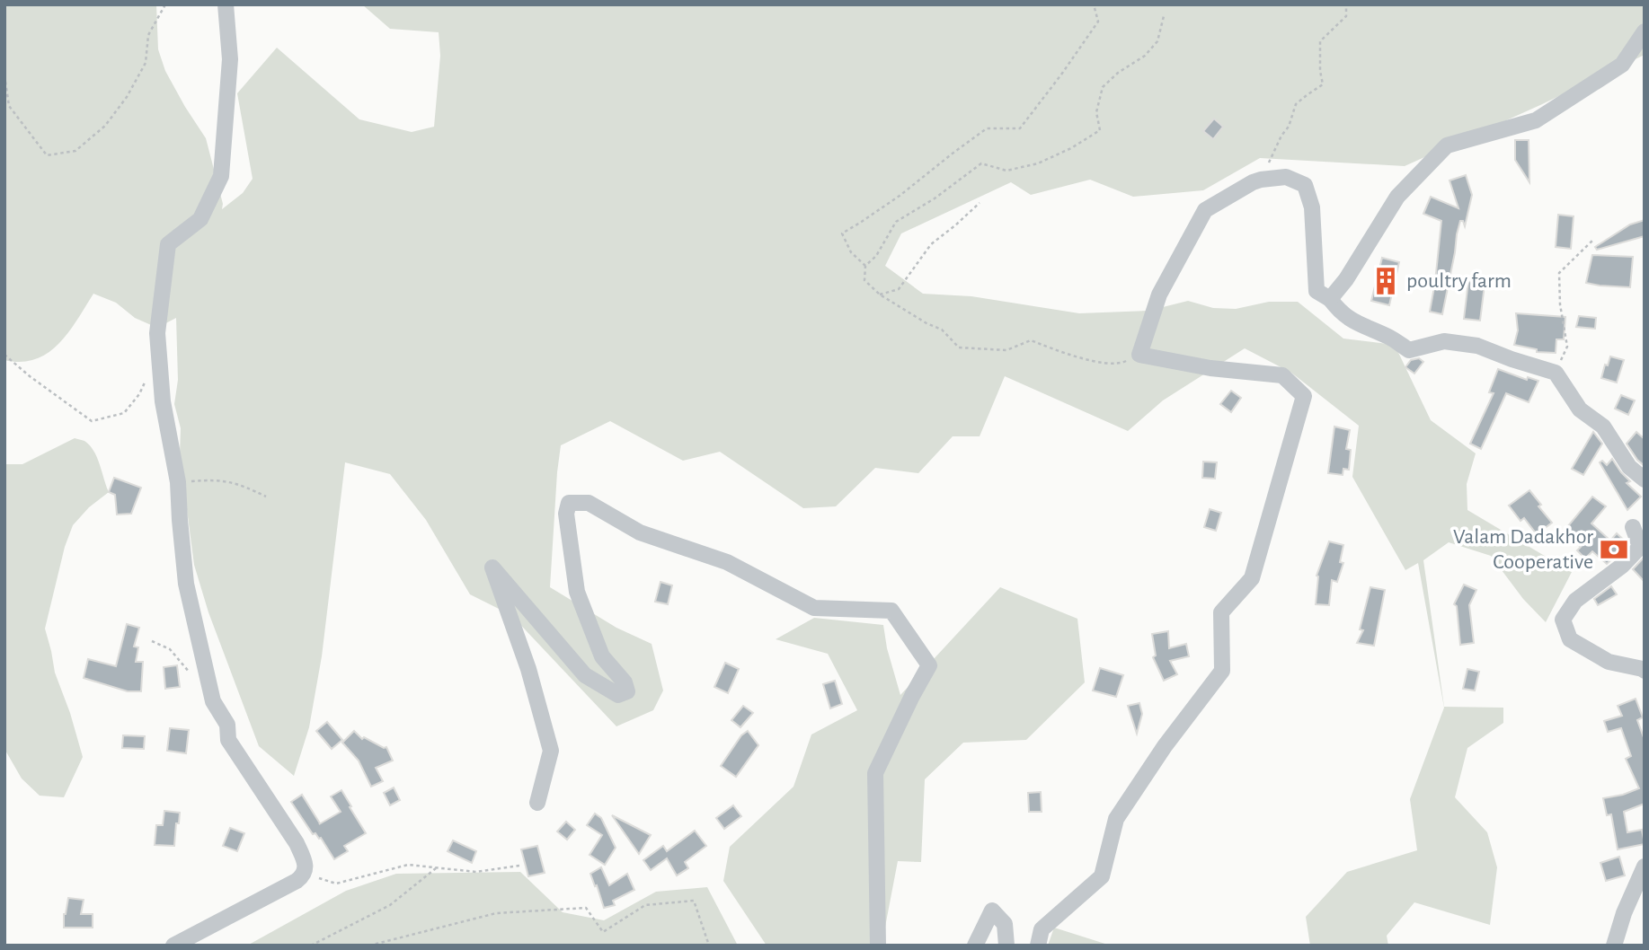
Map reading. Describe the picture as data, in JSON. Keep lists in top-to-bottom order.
{
  "places": {
    "building": ["poultry farm"],
    "bank": ["Valam Dadakhor Cooperative"]
  }
}
